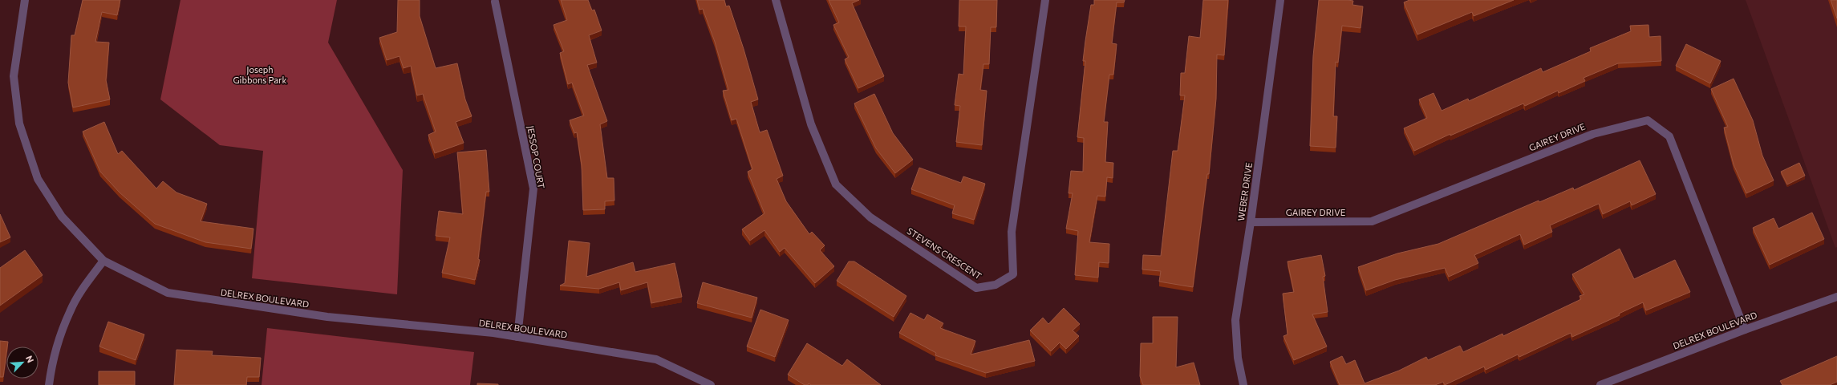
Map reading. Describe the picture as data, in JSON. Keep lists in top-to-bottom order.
{
  "streets": {
    "street": [
      "GAIREY DRIVE",
      "JESSOP COURT",
      "WEBER DRIVE",
      "STEVENS CRESCENT",
      "DELREX BOULEVARD"
    ]
  },
  "crossings": [
    ["GAIREY DRIVE", "WEBER DRIVE"],
    ["GAIREY DRIVE", "DELREX BOULEVARD"],
    ["JESSOP COURT", "DELREX BOULEVARD"]
  ],
  "parks": ["Joseph Gibbons Park"],
  "north": "top right"
}
